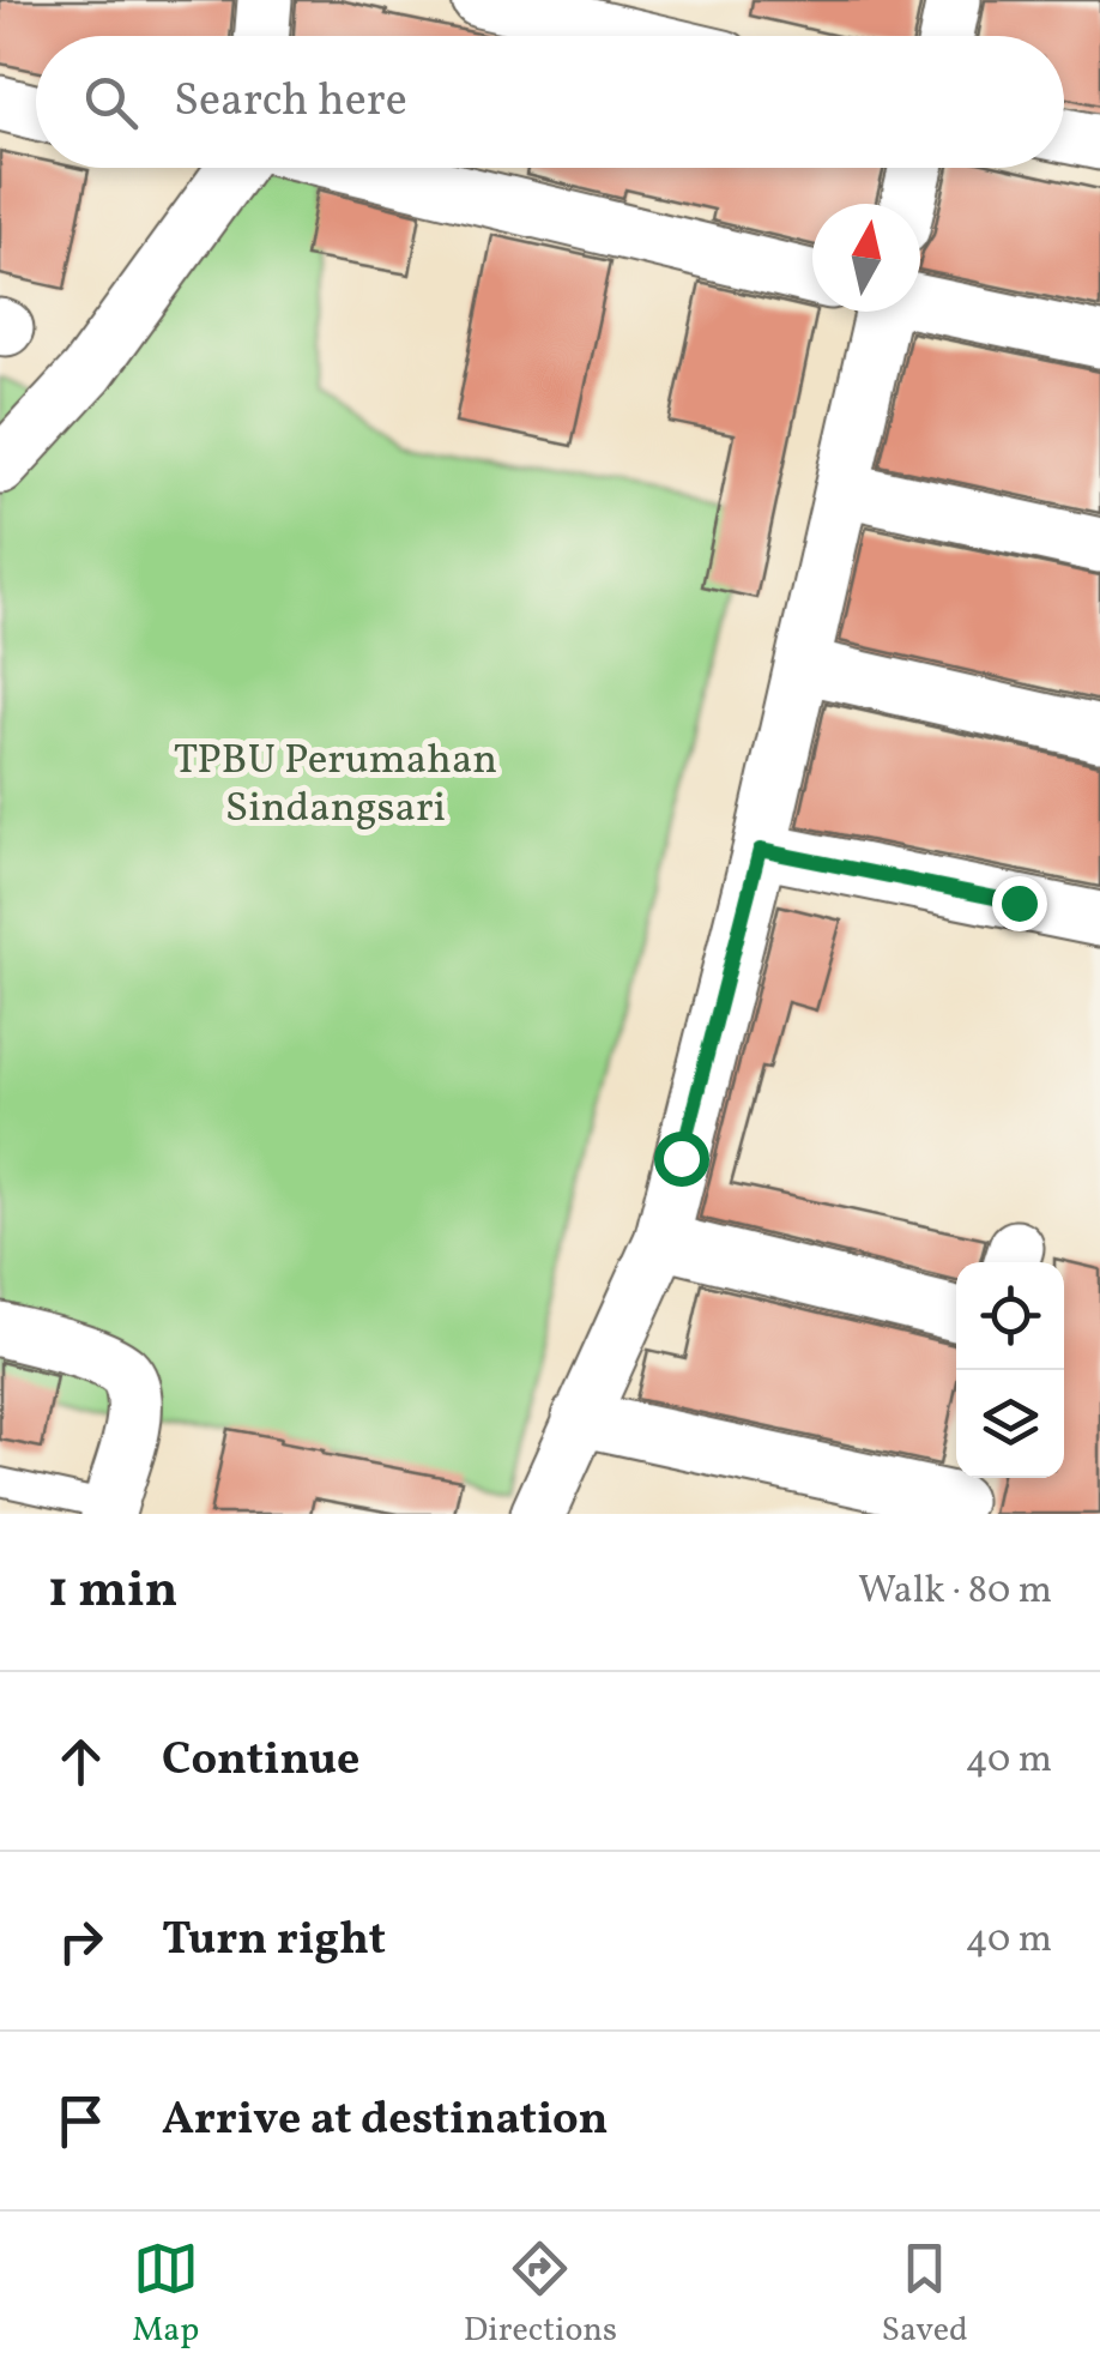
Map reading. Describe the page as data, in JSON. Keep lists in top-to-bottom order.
{
  "parks": ["TPBU Perumahan Sindangsari"],
  "north": "top",
  "page": {
    "search": "Search here",
    "heading": ["1 min", "Walk · 80 m"],
    "list": [
      ["Continue", "40 m"],
      ["Turn right", "40 m"],
      "Arrive at destination"
    ],
    "nav": ["Map", "Directions", "Saved"]
  }
}
